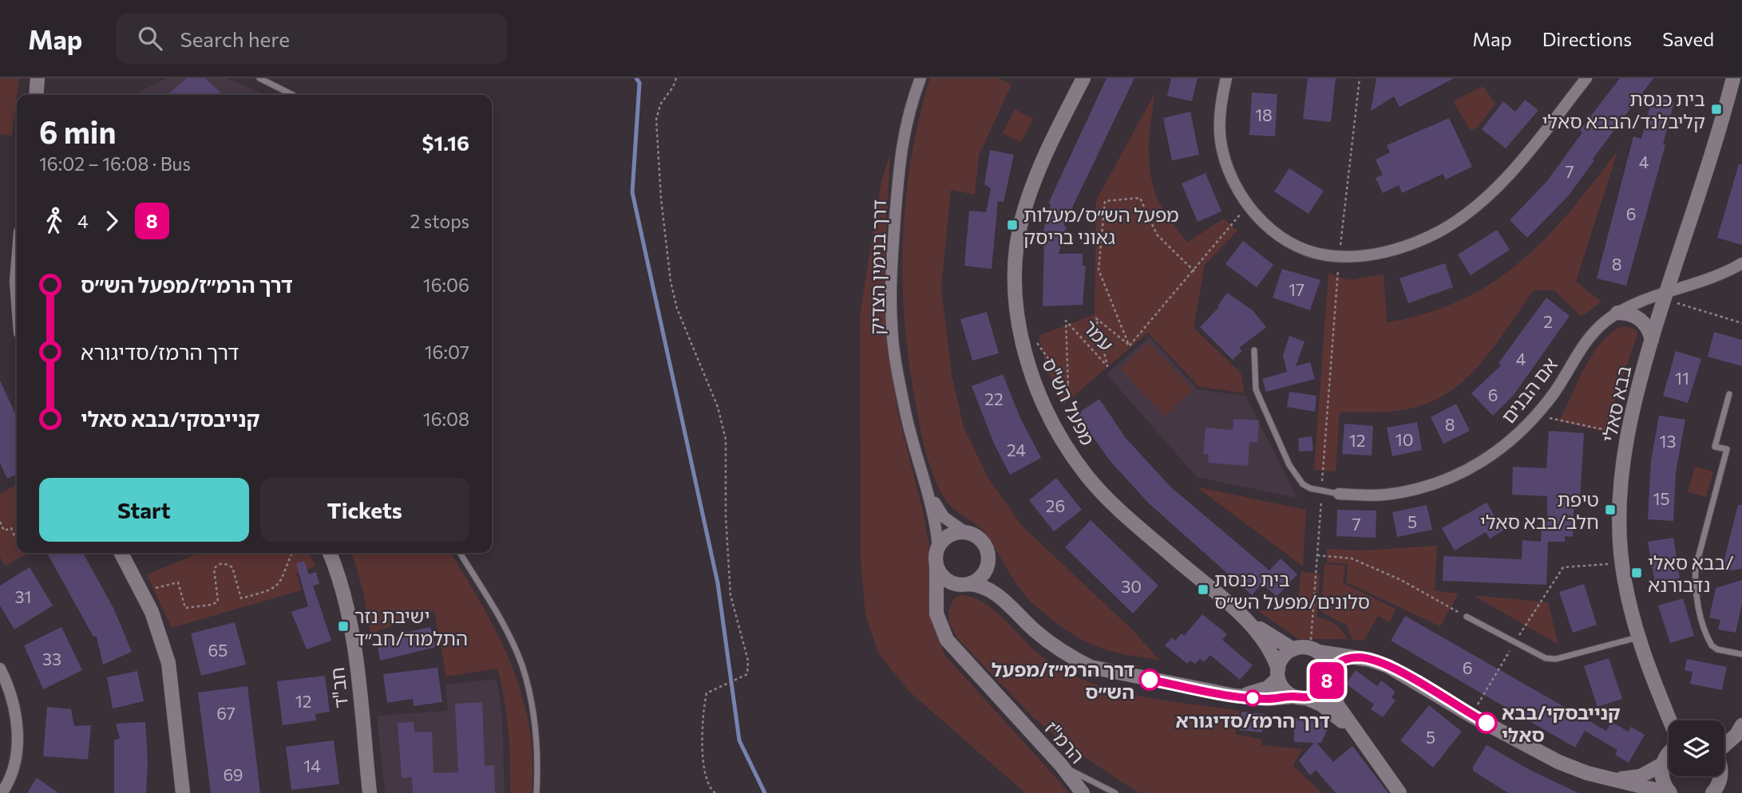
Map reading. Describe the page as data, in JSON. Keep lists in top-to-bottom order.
{
  "streets": {
    "street": [
      "דרך בנימין הצדיק",
      "אם הבנים",
      "מפעל הש\"ס",
      "בבא סאלי",
      "חב\"ד",
      "הרמ\"ז"
    ],
    "path": ["עמר"]
  },
  "crossings": [
    ["עמר", "מפעל הש\"ס"],
    ["אם הבנים", "בבא סאלי"]
  ],
  "places": {
    "transit": [
      "בית כנסת קליבלנד/הבבא סאלי",
      "מפעל הש״ס/מעלות גאוני בריסק",
      "טיפת חלב/בבא סאלי",
      "בבא סאלי/ נדבורנא",
      "בית כנסת סלונים/מפעל הש״ס",
      "ישיבת נזר התלמוד/חב״ד"
    ],
    "other": ["דרך הרמ״ז/מפעל הש״ס", "דרך הרמז/סדיגורא", "קנייבסקי/בבא סאלי"]
  },
  "lines": ["bus line 8"],
  "house_numbers": [
    "18",
    "4",
    "7",
    "6",
    "8",
    "17",
    "2",
    "4",
    "11",
    "6",
    "22",
    "8",
    "10",
    "12",
    "13",
    "24",
    "15",
    "26",
    "5",
    "7",
    "30",
    "31",
    "65",
    "33",
    "6",
    "12",
    "67",
    "5",
    "14",
    "69"
  ],
  "page": {
    "header": "Map",
    "search": "Search here",
    "nav": ["Map", "Directions", "Saved"],
    "on_map": "8",
    "heading": ["6 min", "16:02 – 16:08 · Bus", "$1.16"],
    "legs": ["4", "8", "2 stops"],
    "list": [
      {
        "name": "דרך הרמ״ז/מפעל הש״ס",
        "value": "16:06"
      },
      {
        "name": "דרך הרמז/סדיגורא",
        "value": "16:07"
      },
      {
        "name": "קנייבסקי/בבא סאלי",
        "value": "16:08"
      }
    ],
    "buttons": ["Start", "Tickets"]
  }
}
